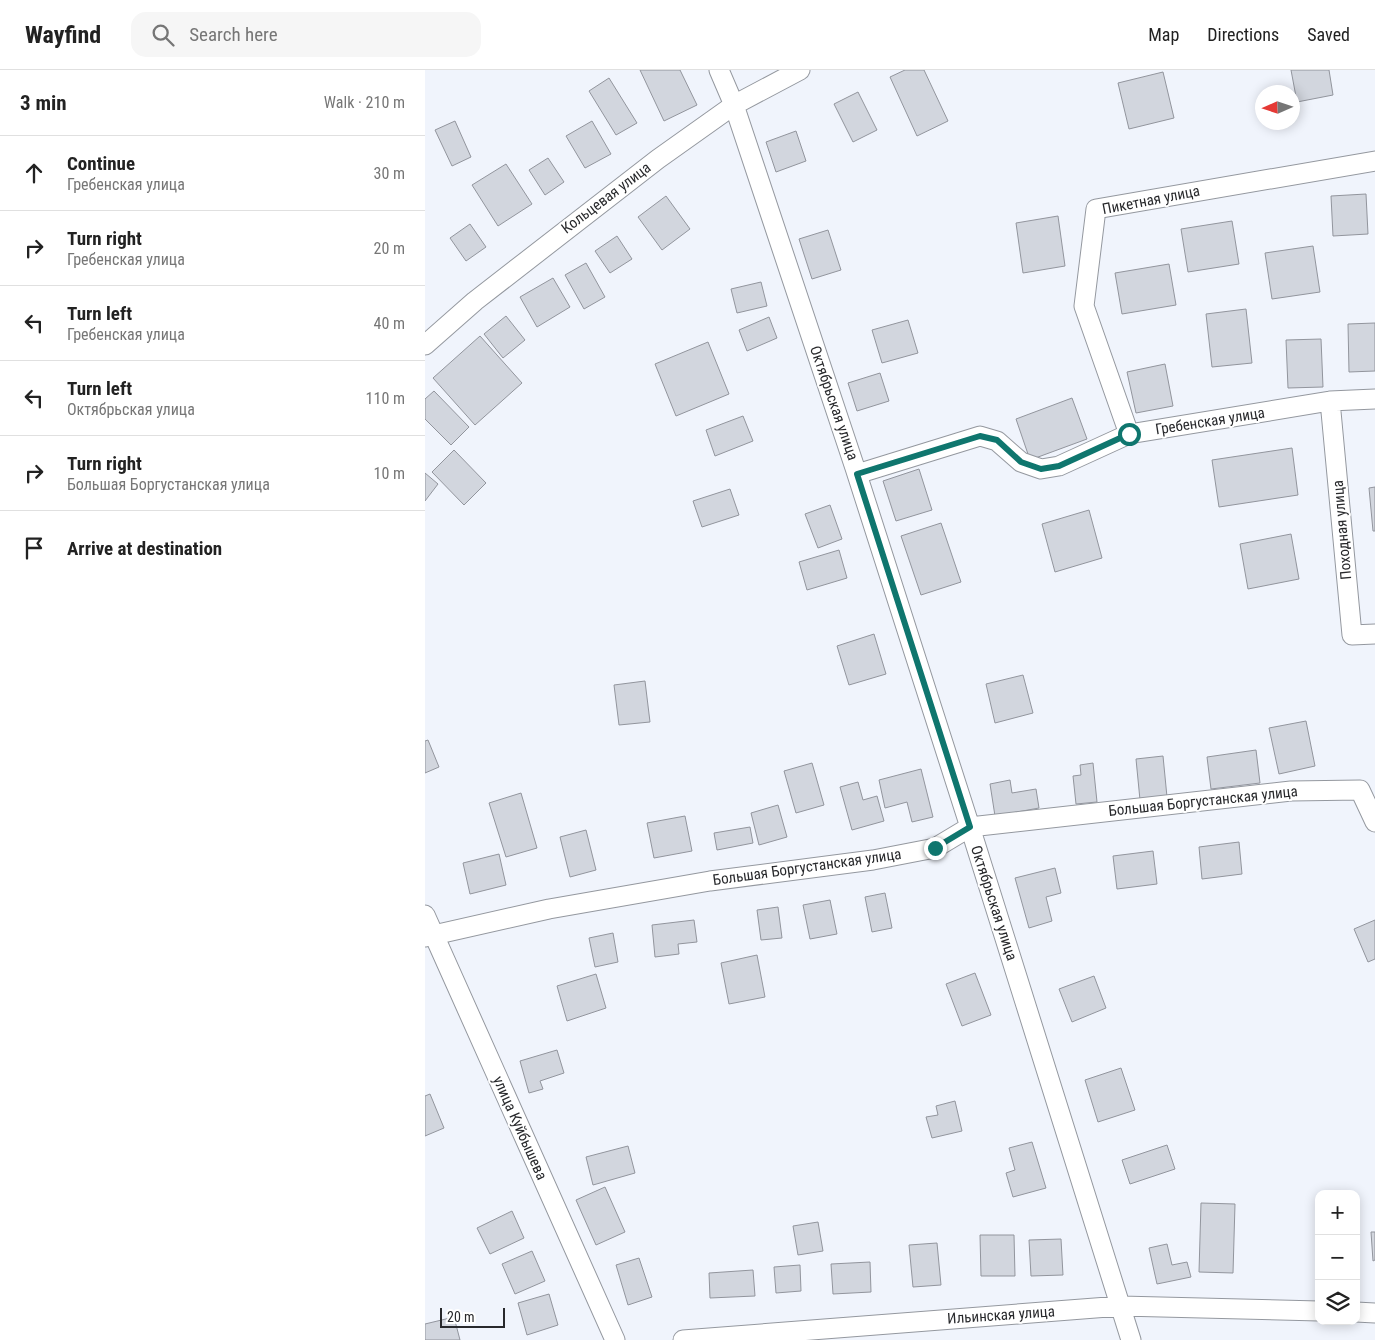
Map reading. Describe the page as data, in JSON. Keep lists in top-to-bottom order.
{
  "streets": {
    "street": [
      "Кольцевая улица",
      "Пикетная улица",
      "Октябрьская улица",
      "Гребенская улица",
      "Походная улица",
      "Большая Боргустанская улица",
      "улица Куйбышева",
      "Ильинская улица"
    ]
  },
  "crossings": [
    ["Кольцевая улица", "Октябрьская улица"],
    ["Пикетная улица", "Гребенская улица"],
    ["Октябрьская улица", "Гребенская улица"],
    ["Октябрьская улица", "Большая Боргустанская улица"],
    ["Октябрьская улица", "Ильинская улица"],
    ["Гребенская улица", "Походная улица"],
    ["Большая Боргустанская улица", "улица Куйбышева"]
  ],
  "scale_bar": "20 m",
  "north": "left",
  "page": {
    "header": "Wayfind",
    "search": "Search here",
    "nav": ["Map", "Directions", "Saved"],
    "heading": ["3 min", "Walk · 210 m"],
    "list": [
      ["Continue", "Гребенская улица", "30 m"],
      ["Turn right", "Гребенская улица", "20 m"],
      ["Turn left", "Гребенская улица", "40 m"],
      ["Turn left", "Октябрьская улица", "110 m"],
      ["Turn right", "Большая Боргустанская улица", "10 m"],
      "Arrive at destination"
    ],
    "map_buttons": ["+", "−"],
    "scale": "20 m"
  }
}
